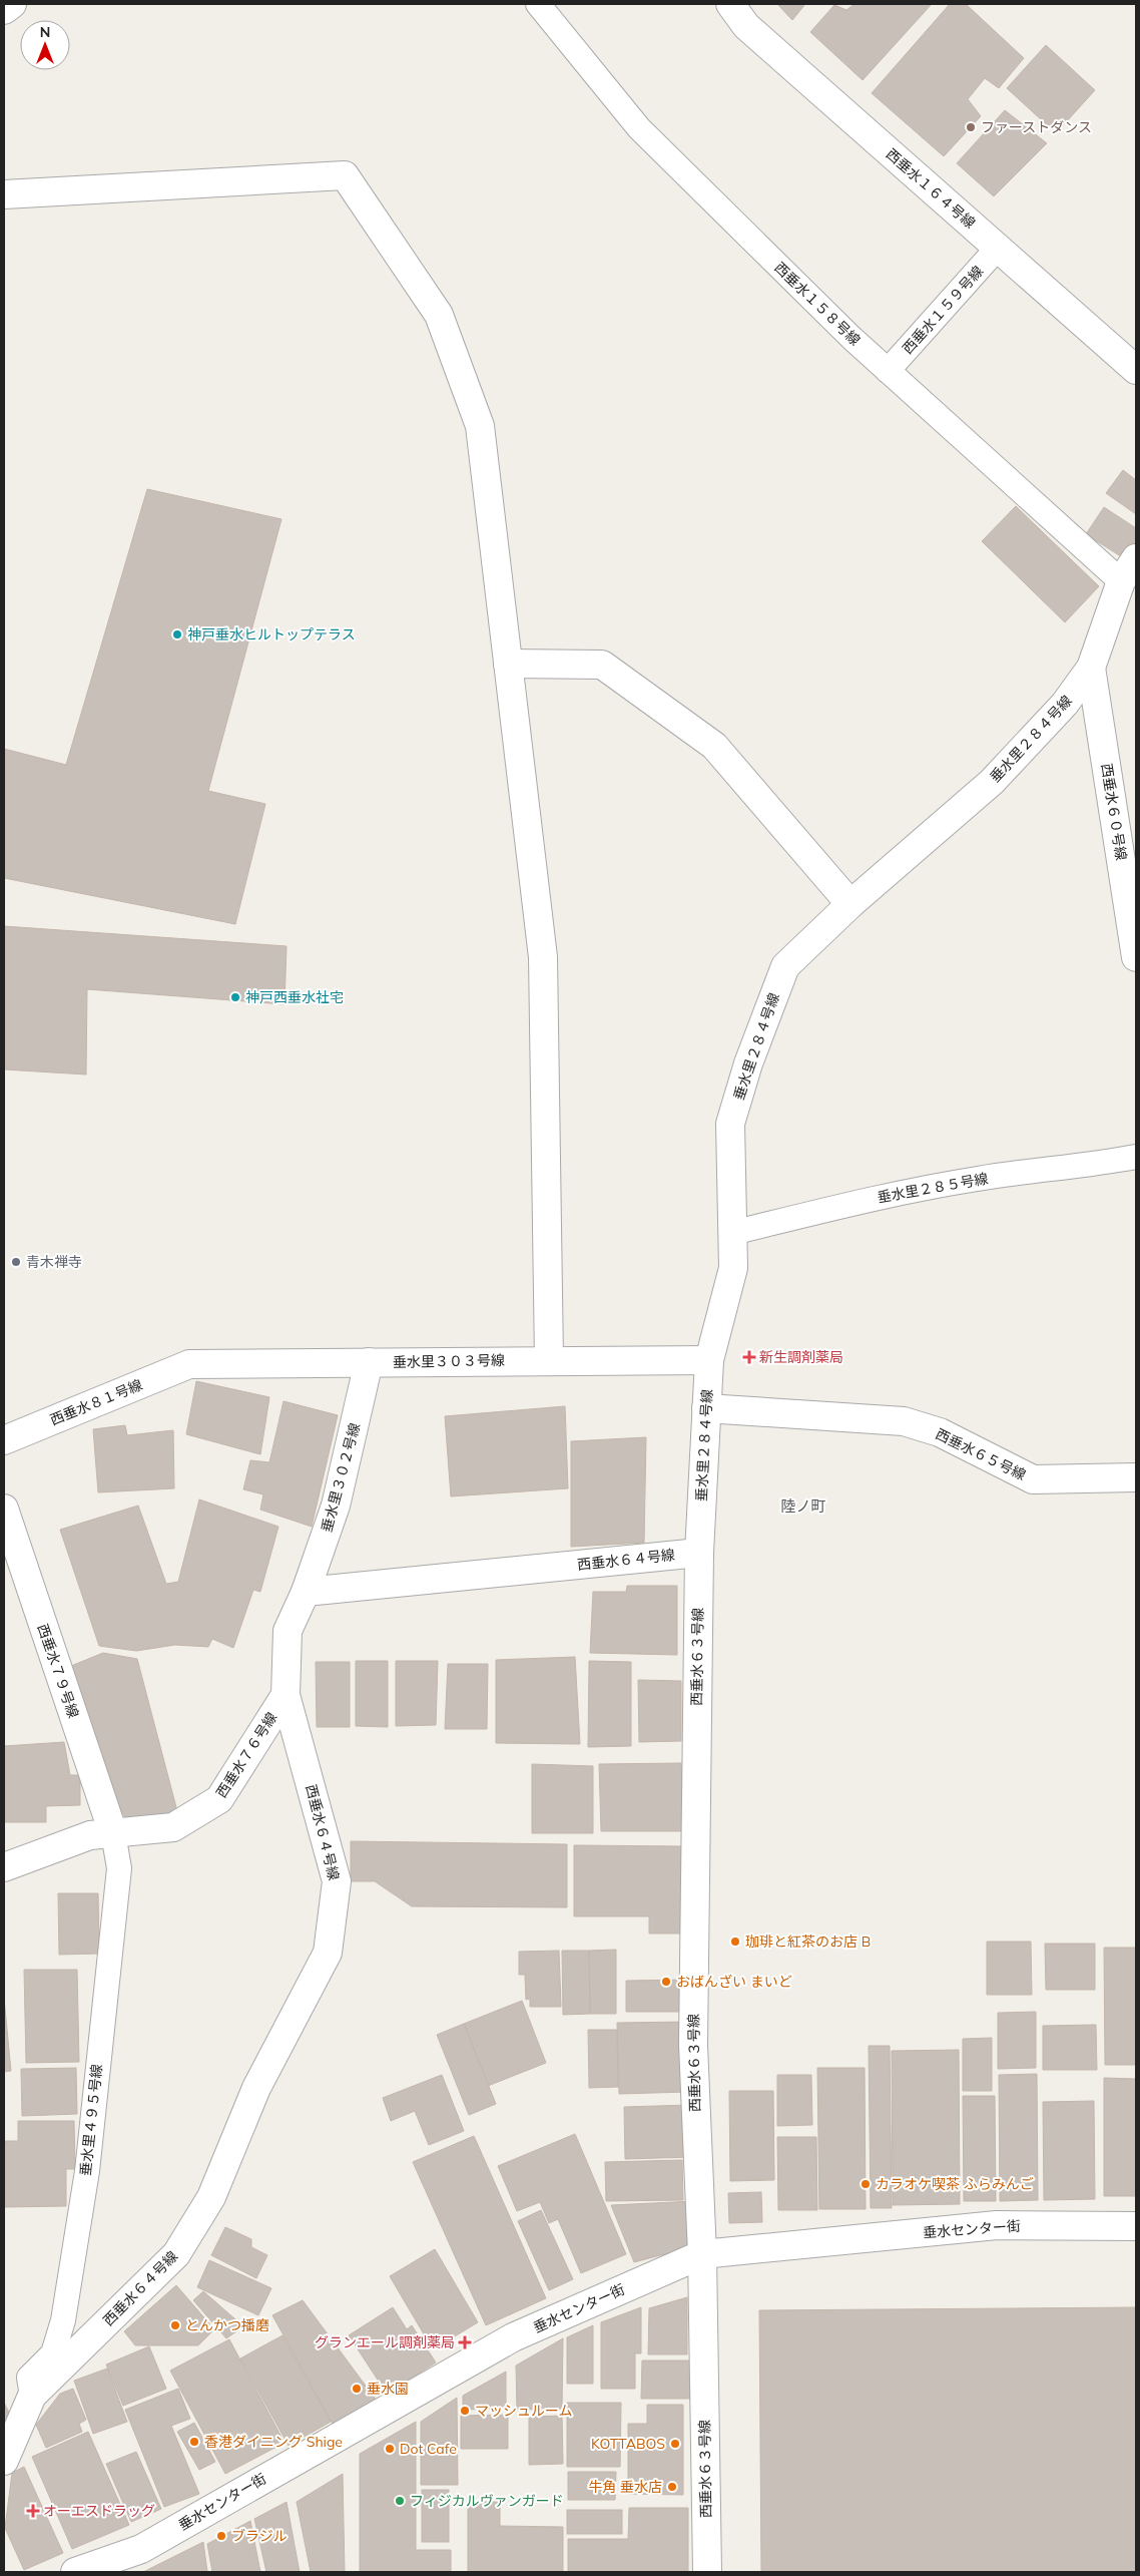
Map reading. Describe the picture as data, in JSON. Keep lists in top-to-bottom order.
{
  "streets": {
    "street": [
      "西垂水１６４号線",
      "垂水里２８４号線",
      "西垂水６０号線",
      "垂水里３０３号線",
      "西垂水８１号線",
      "西垂水６５号線",
      "垂水里３０２号線",
      "西垂水６４号線",
      "西垂水６３号線",
      "西垂水７９号線",
      "西垂水７６号線",
      "垂水センター街"
    ],
    "lane": [
      "西垂水１５８号線",
      "西垂水１５９号線",
      "垂水里２８５号線",
      "垂水里４９５号線"
    ]
  },
  "crossings": [
    ["西垂水１６４号線", "西垂水１５９号線"],
    ["西垂水１５８号線", "西垂水１５９号線"],
    ["垂水里２８４号線", "西垂水６０号線"],
    ["垂水里２８４号線", "垂水里２８５号線"],
    ["垂水里２８４号線", "垂水里３０３号線"],
    ["垂水里２８４号線", "西垂水６５号線"],
    ["垂水里２８４号線", "西垂水６４号線"],
    ["垂水里２８４号線", "西垂水６３号線"],
    ["垂水里３０３号線", "西垂水８１号線"],
    ["垂水里３０３号線", "垂水里３０２号線"],
    ["垂水里３０２号線", "西垂水６４号線"],
    ["西垂水６４号線", "西垂水６３号線"],
    ["西垂水６４号線", "西垂水７６号線"],
    ["西垂水６４号線", "垂水里４９５号線"],
    ["西垂水６３号線", "垂水センター街"],
    ["西垂水７９号線", "西垂水７６号線"],
    ["西垂水７９号線", "垂水里４９５号線"],
    ["西垂水７６号線", "垂水里４９５号線"]
  ],
  "districts": ["陸ノ町"],
  "places": {
    "other": [
      "ファーストダンス",
      "神戸垂水ヒルトップテラス",
      "神戸西垂水社宅",
      "青木禅寺",
      "珈琲と紅茶のお店 B",
      "おばんざい まいど",
      "カラオケ喫茶 ふらみんご",
      "とんかつ播磨",
      "垂水園",
      "マッシュルーム",
      "香港ダイニング Shige",
      "KOTTABOS",
      "Dot Cafe",
      "牛角 垂水店",
      "フィジカルヴァンガード",
      "ブラジル"
    ],
    "health": ["新生調剤薬局", "グランエール調剤薬局", "オーエスドラッグ"]
  },
  "north": "top"
}
